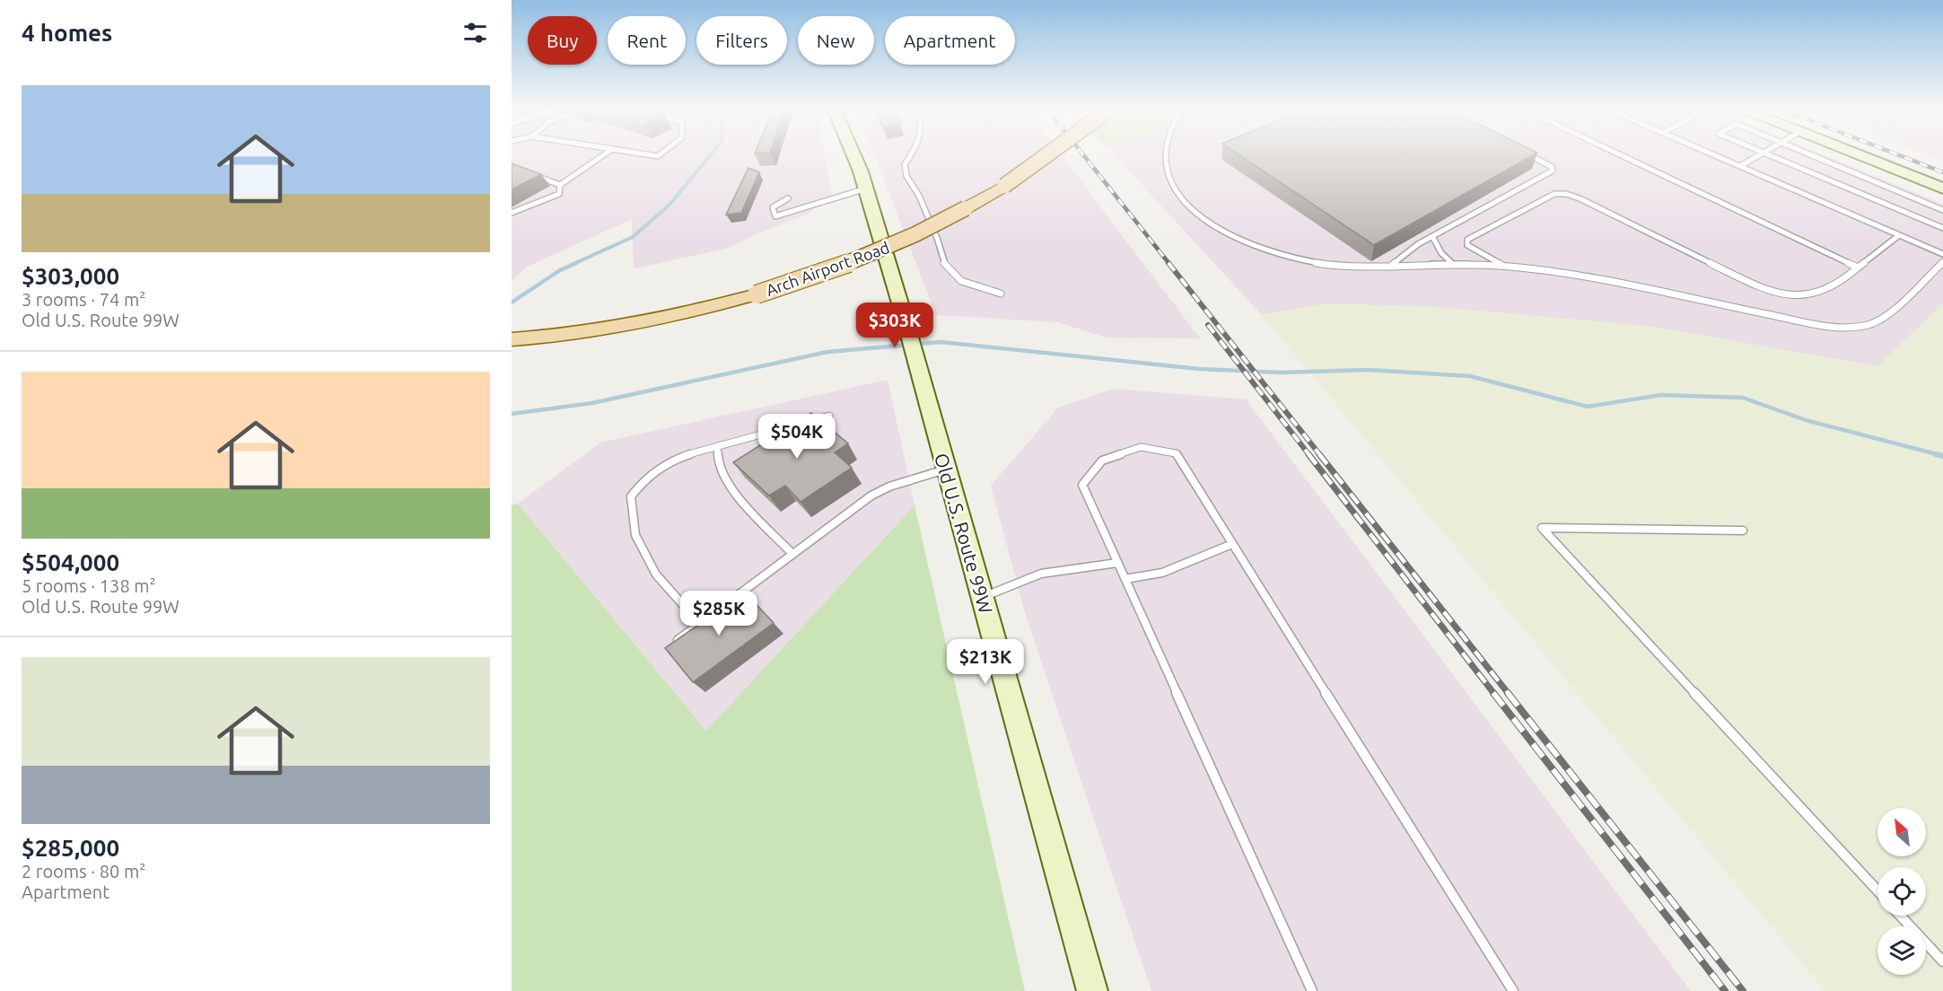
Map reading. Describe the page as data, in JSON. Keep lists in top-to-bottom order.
{
  "streets": {
    "main road": ["Arch Airport Road", "Old U.S. Route 99W"]
  },
  "north": "top left",
  "page": {
    "heading": "4 homes",
    "chip": [
      "Buy",
      "Rent",
      "Filters",
      "New",
      "Apartment"
    ],
    "list": [
      {
        "name": "$303,000",
        "note": "3 rooms · 74 m² · Old U.S. Route 99W"
      },
      {
        "name": "$504,000",
        "note": "5 rooms · 138 m² · Old U.S. Route 99W"
      },
      {
        "name": "$285,000",
        "note": "2 rooms · 80 m² · Apartment"
      }
    ],
    "price": [
      "$303K",
      "$504K",
      "$285K",
      "$213K"
    ]
  }
}
